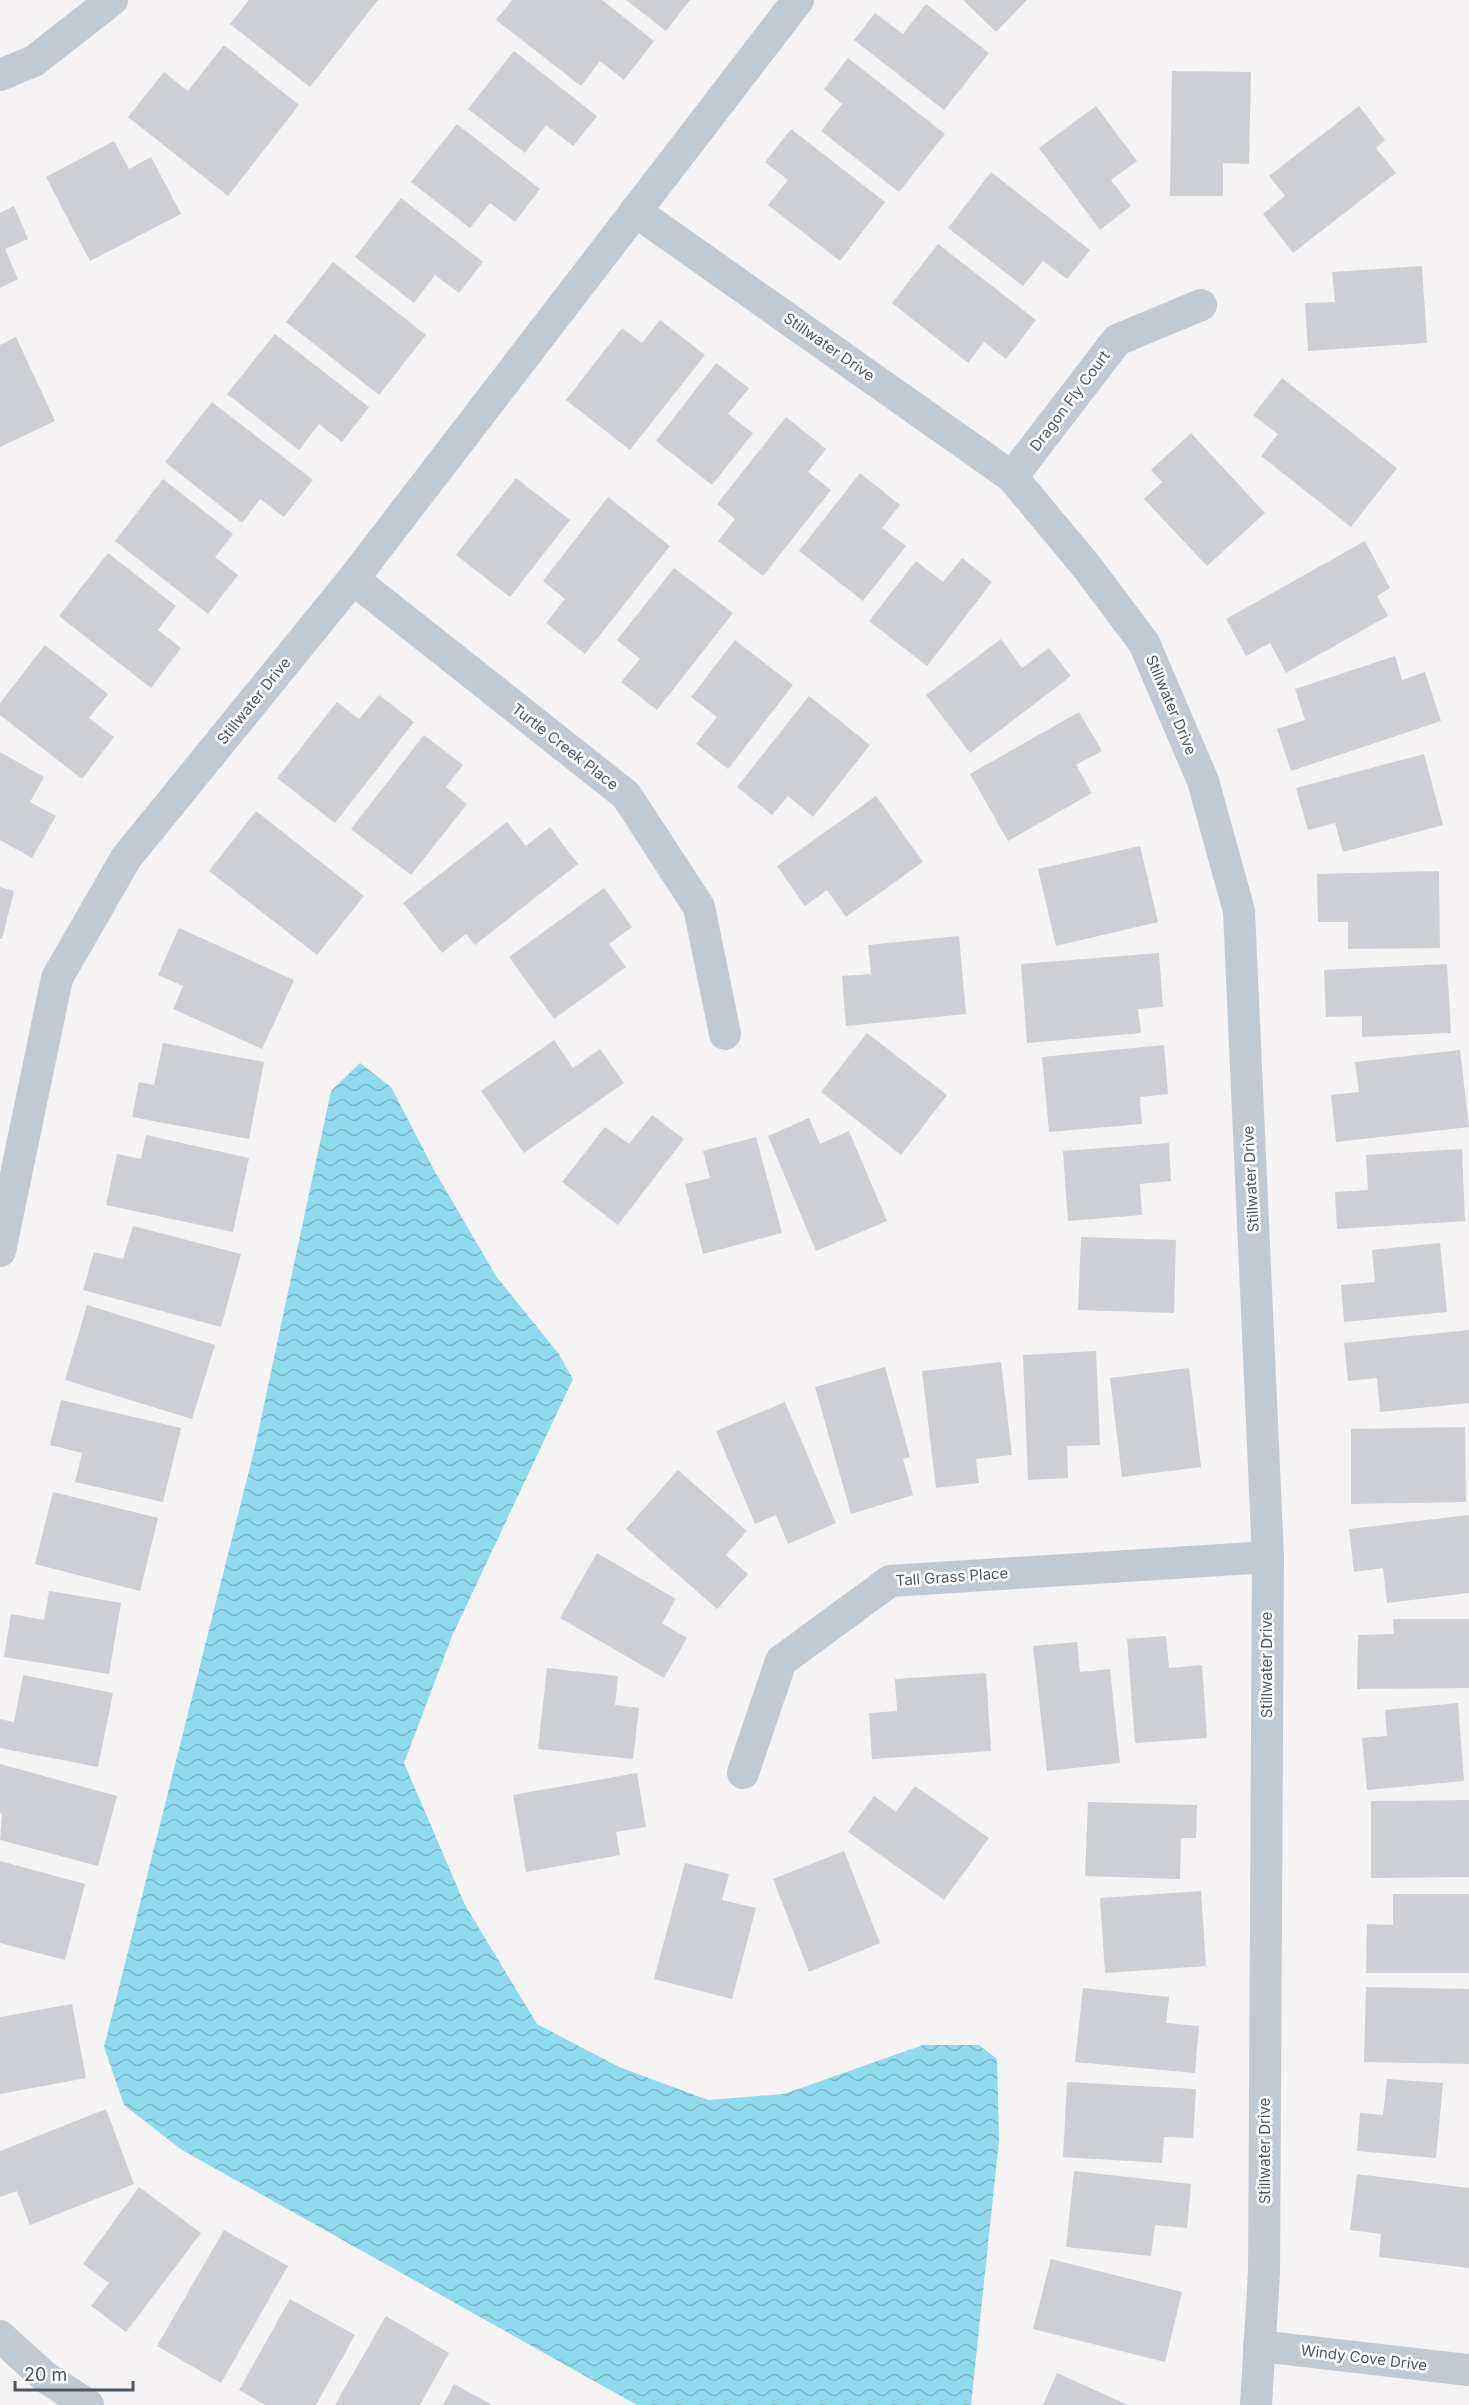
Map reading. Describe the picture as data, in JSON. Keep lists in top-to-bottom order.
{
  "streets": {
    "street": [
      "Stillwater Drive",
      "Dragon Fly Court",
      "Turtle Creek Place",
      "Tall Grass Place",
      "Windy Cove Drive"
    ]
  },
  "crossings": [
    ["Stillwater Drive", "Dragon Fly Court"],
    ["Stillwater Drive", "Turtle Creek Place"],
    ["Stillwater Drive", "Tall Grass Place"],
    ["Stillwater Drive", "Windy Cove Drive"]
  ],
  "scale_bar": "20 m"
}
